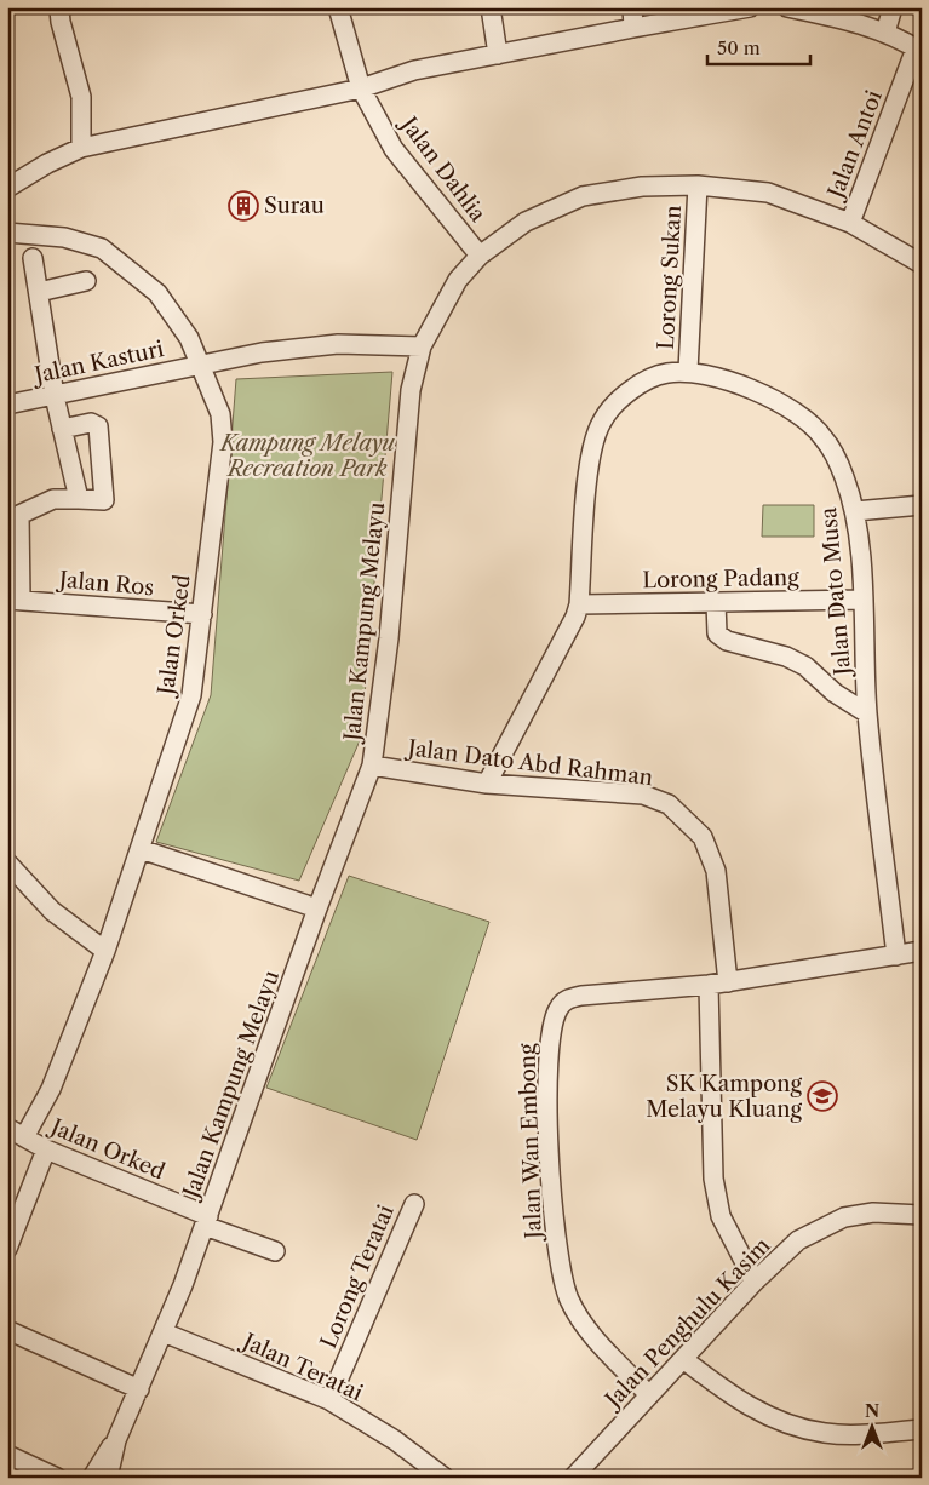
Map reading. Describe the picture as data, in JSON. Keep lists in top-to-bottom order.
{
  "streets": {
    "street": [
      "Jalan Antoi",
      "Jalan Dahlia",
      "Lorong Sukan",
      "Jalan Kasturi",
      "Lorong Padang",
      "Jalan Ros",
      "Jalan Dato Musa",
      "Jalan Kampung Melayu",
      "Jalan Orked",
      "Jalan Dato Abd Rahman",
      "Jalan Wan Embong",
      "Lorong Teratai",
      "Jalan Penghulu Kasim",
      "Jalan Teratai"
    ]
  },
  "crossings": [
    ["Jalan Antoi", "Jalan Kampung Melayu"],
    ["Jalan Dahlia", "Jalan Kampung Melayu"],
    ["Lorong Sukan", "Jalan Dato Musa"],
    ["Lorong Sukan", "Jalan Kampung Melayu"],
    ["Jalan Kasturi", "Jalan Kampung Melayu"],
    ["Jalan Kasturi", "Jalan Orked"],
    ["Lorong Padang", "Jalan Dato Musa"],
    ["Jalan Ros", "Jalan Orked"],
    ["Jalan Dato Musa", "Jalan Dato Abd Rahman"],
    ["Jalan Dato Musa", "Jalan Wan Embong"],
    ["Jalan Kampung Melayu", "Jalan Orked"],
    ["Jalan Kampung Melayu", "Jalan Dato Abd Rahman"],
    ["Jalan Kampung Melayu", "Jalan Teratai"],
    ["Jalan Dato Abd Rahman", "Jalan Wan Embong"],
    ["Jalan Wan Embong", "Jalan Penghulu Kasim"],
    ["Lorong Teratai", "Jalan Teratai"]
  ],
  "parks": ["Kampung Melayu Recreation Park"],
  "places": {
    "building": ["Surau"],
    "school or university": ["SK Kampong Melayu Kluang"]
  },
  "scale_bar": "50 m",
  "north": "top"
}
